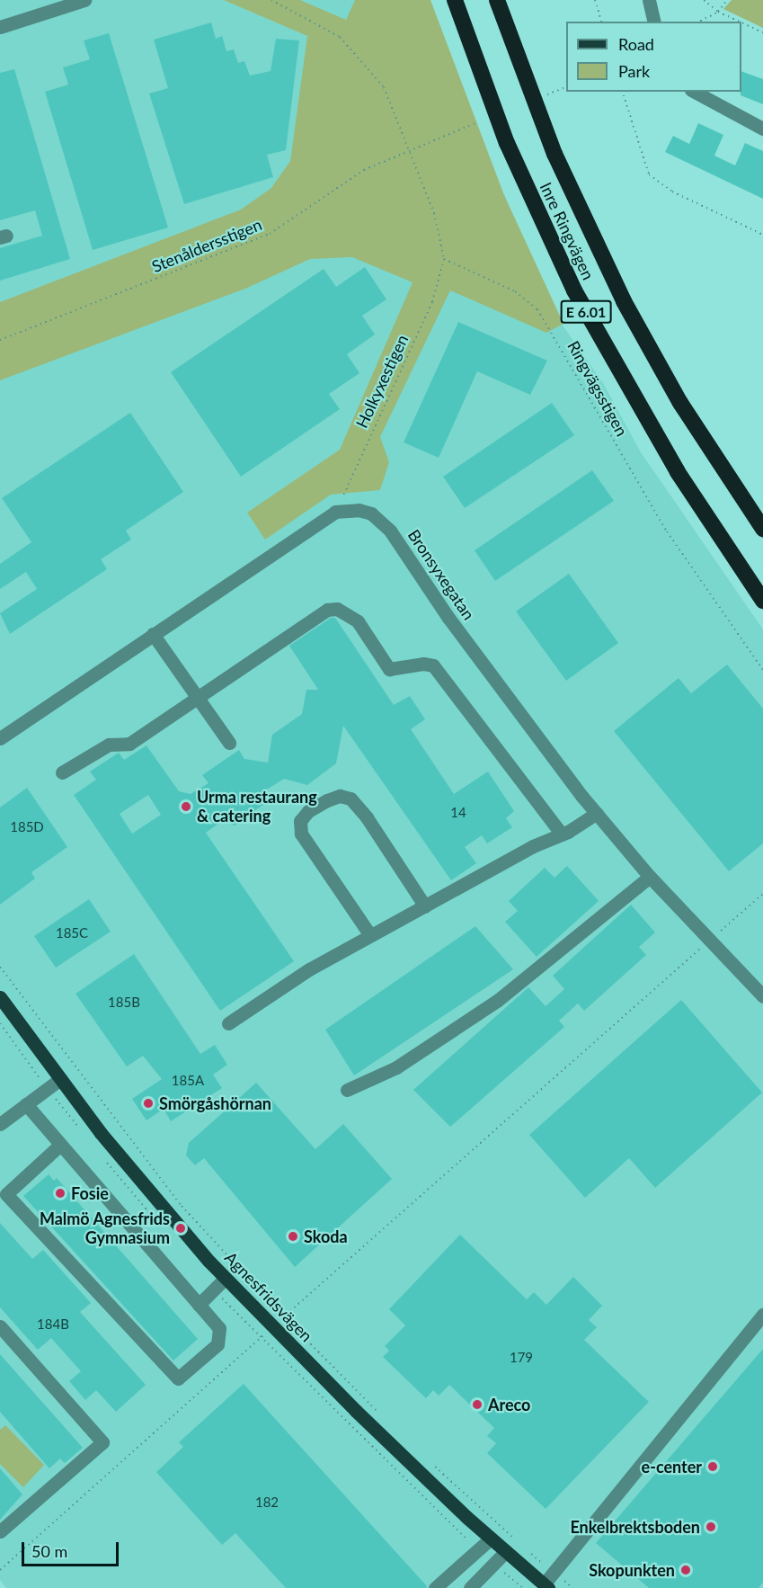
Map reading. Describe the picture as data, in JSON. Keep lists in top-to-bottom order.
{
  "streets": {
    "highway": ["Inre Ringvägen", "E 6.01"],
    "main road": ["Agnesfridsvägen"],
    "street": ["Bronsyxegatan"],
    "path": ["Stenåldersstigen", "Holkyxestigen", "Ringvägsstigen"]
  },
  "crossings": [
    ["Holkyxestigen", "Ringvägsstigen"],
    ["Holkyxestigen", "Bronsyxegatan"]
  ],
  "places": [
    "Urma restaurang & catering",
    "Smörgåshörnan",
    "Fosie",
    "Malmö Agnesfrids Gymnasium",
    "Skoda",
    "Areco",
    "e-center",
    "Enkelbrektsboden",
    "Skopunkten"
  ],
  "house_numbers": [
    "14",
    "185D",
    "185C",
    "185B",
    "185A",
    "184B",
    "179",
    "182"
  ],
  "legend": ["Road", "Park"],
  "scale_bar": "50 m"
}
